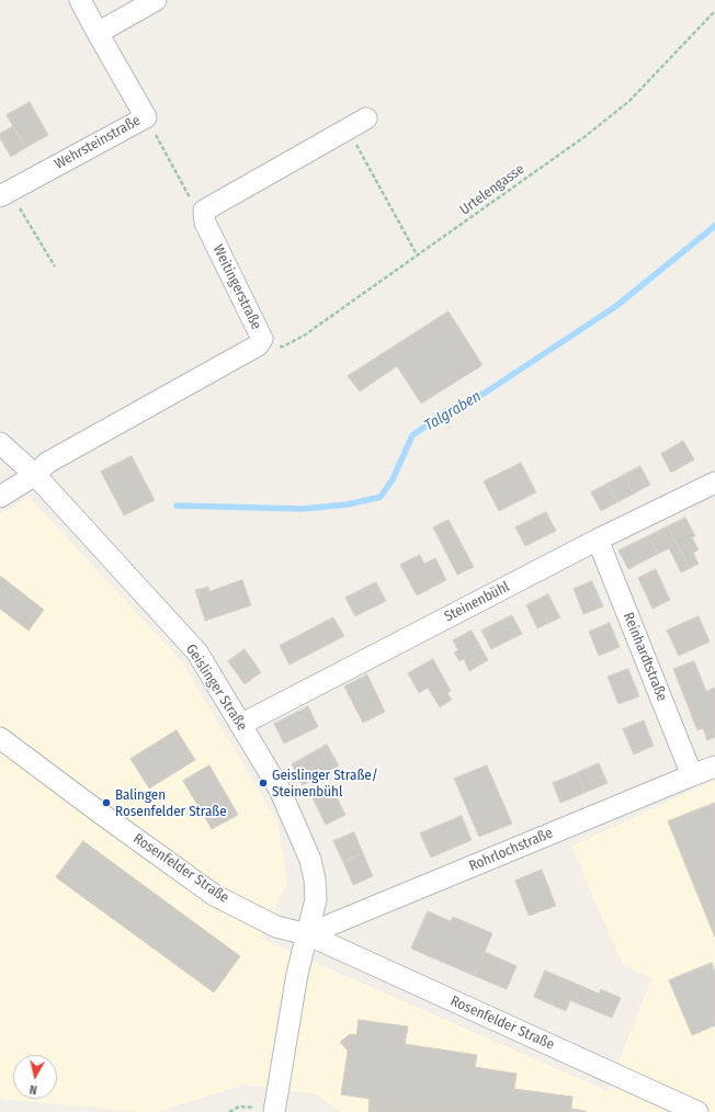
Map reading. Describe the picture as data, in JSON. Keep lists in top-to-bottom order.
{
  "streets": {
    "street": [
      "Wehrsteinstraße",
      "Weitingerstraße",
      "Steinenbühl",
      "Reinhardtstraße",
      "Geislinger Straße",
      "Rohrlochstraße",
      "Rosenfelder Straße"
    ],
    "path": ["Urtelengasse"]
  },
  "crossings": [
    ["Urtelengasse", "Weitingerstraße"],
    ["Weitingerstraße", "Geislinger Straße"],
    ["Steinenbühl", "Reinhardtstraße"],
    ["Steinenbühl", "Geislinger Straße"],
    ["Reinhardtstraße", "Rohrlochstraße"],
    ["Geislinger Straße", "Rohrlochstraße"],
    ["Geislinger Straße", "Rosenfelder Straße"],
    ["Rohrlochstraße", "Rosenfelder Straße"]
  ],
  "water": ["Talgraben"],
  "places": ["Geislinger Straße/ Steinenbühl", "Balingen Rosenfelder Straße"],
  "north": "bottom"
}
